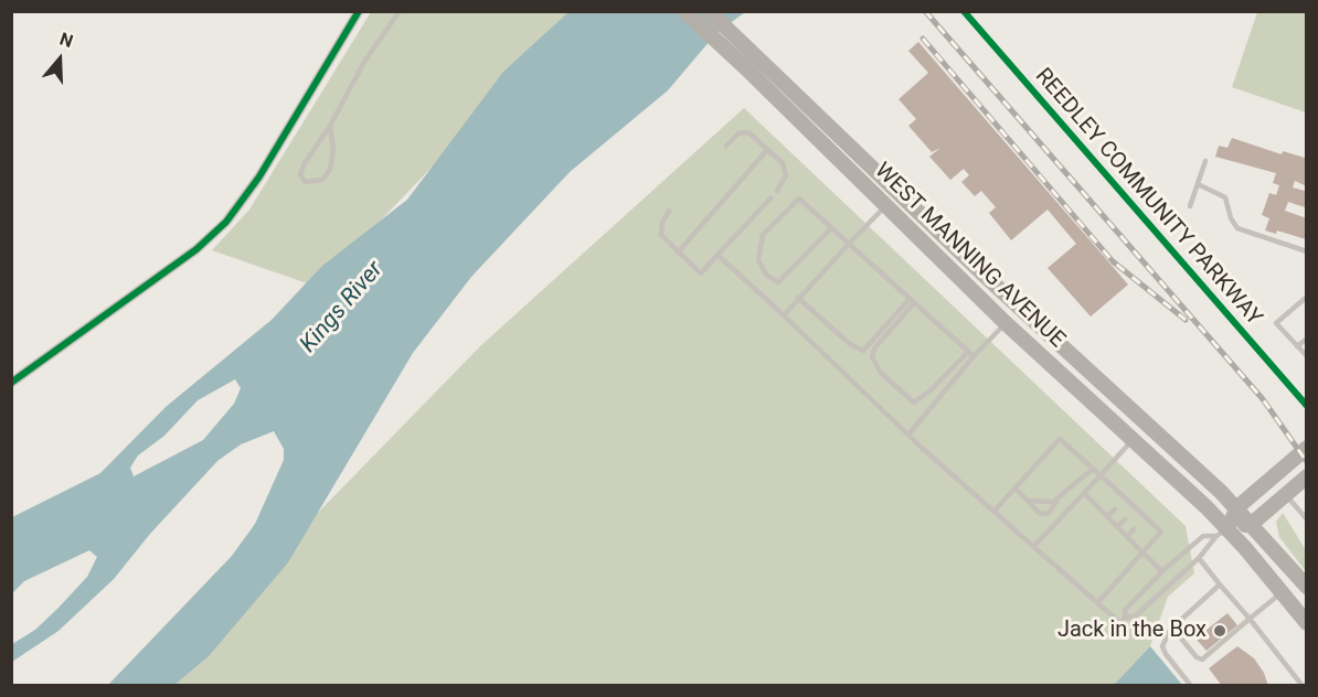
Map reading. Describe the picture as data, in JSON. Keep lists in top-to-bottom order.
{
  "streets": {
    "main road": ["WEST MANNING AVENUE"],
    "cycle path": ["REEDLEY COMMUNITY PARKWAY"]
  },
  "water": ["Kings River"],
  "places": ["Jack in the Box"],
  "north": "top"
}
